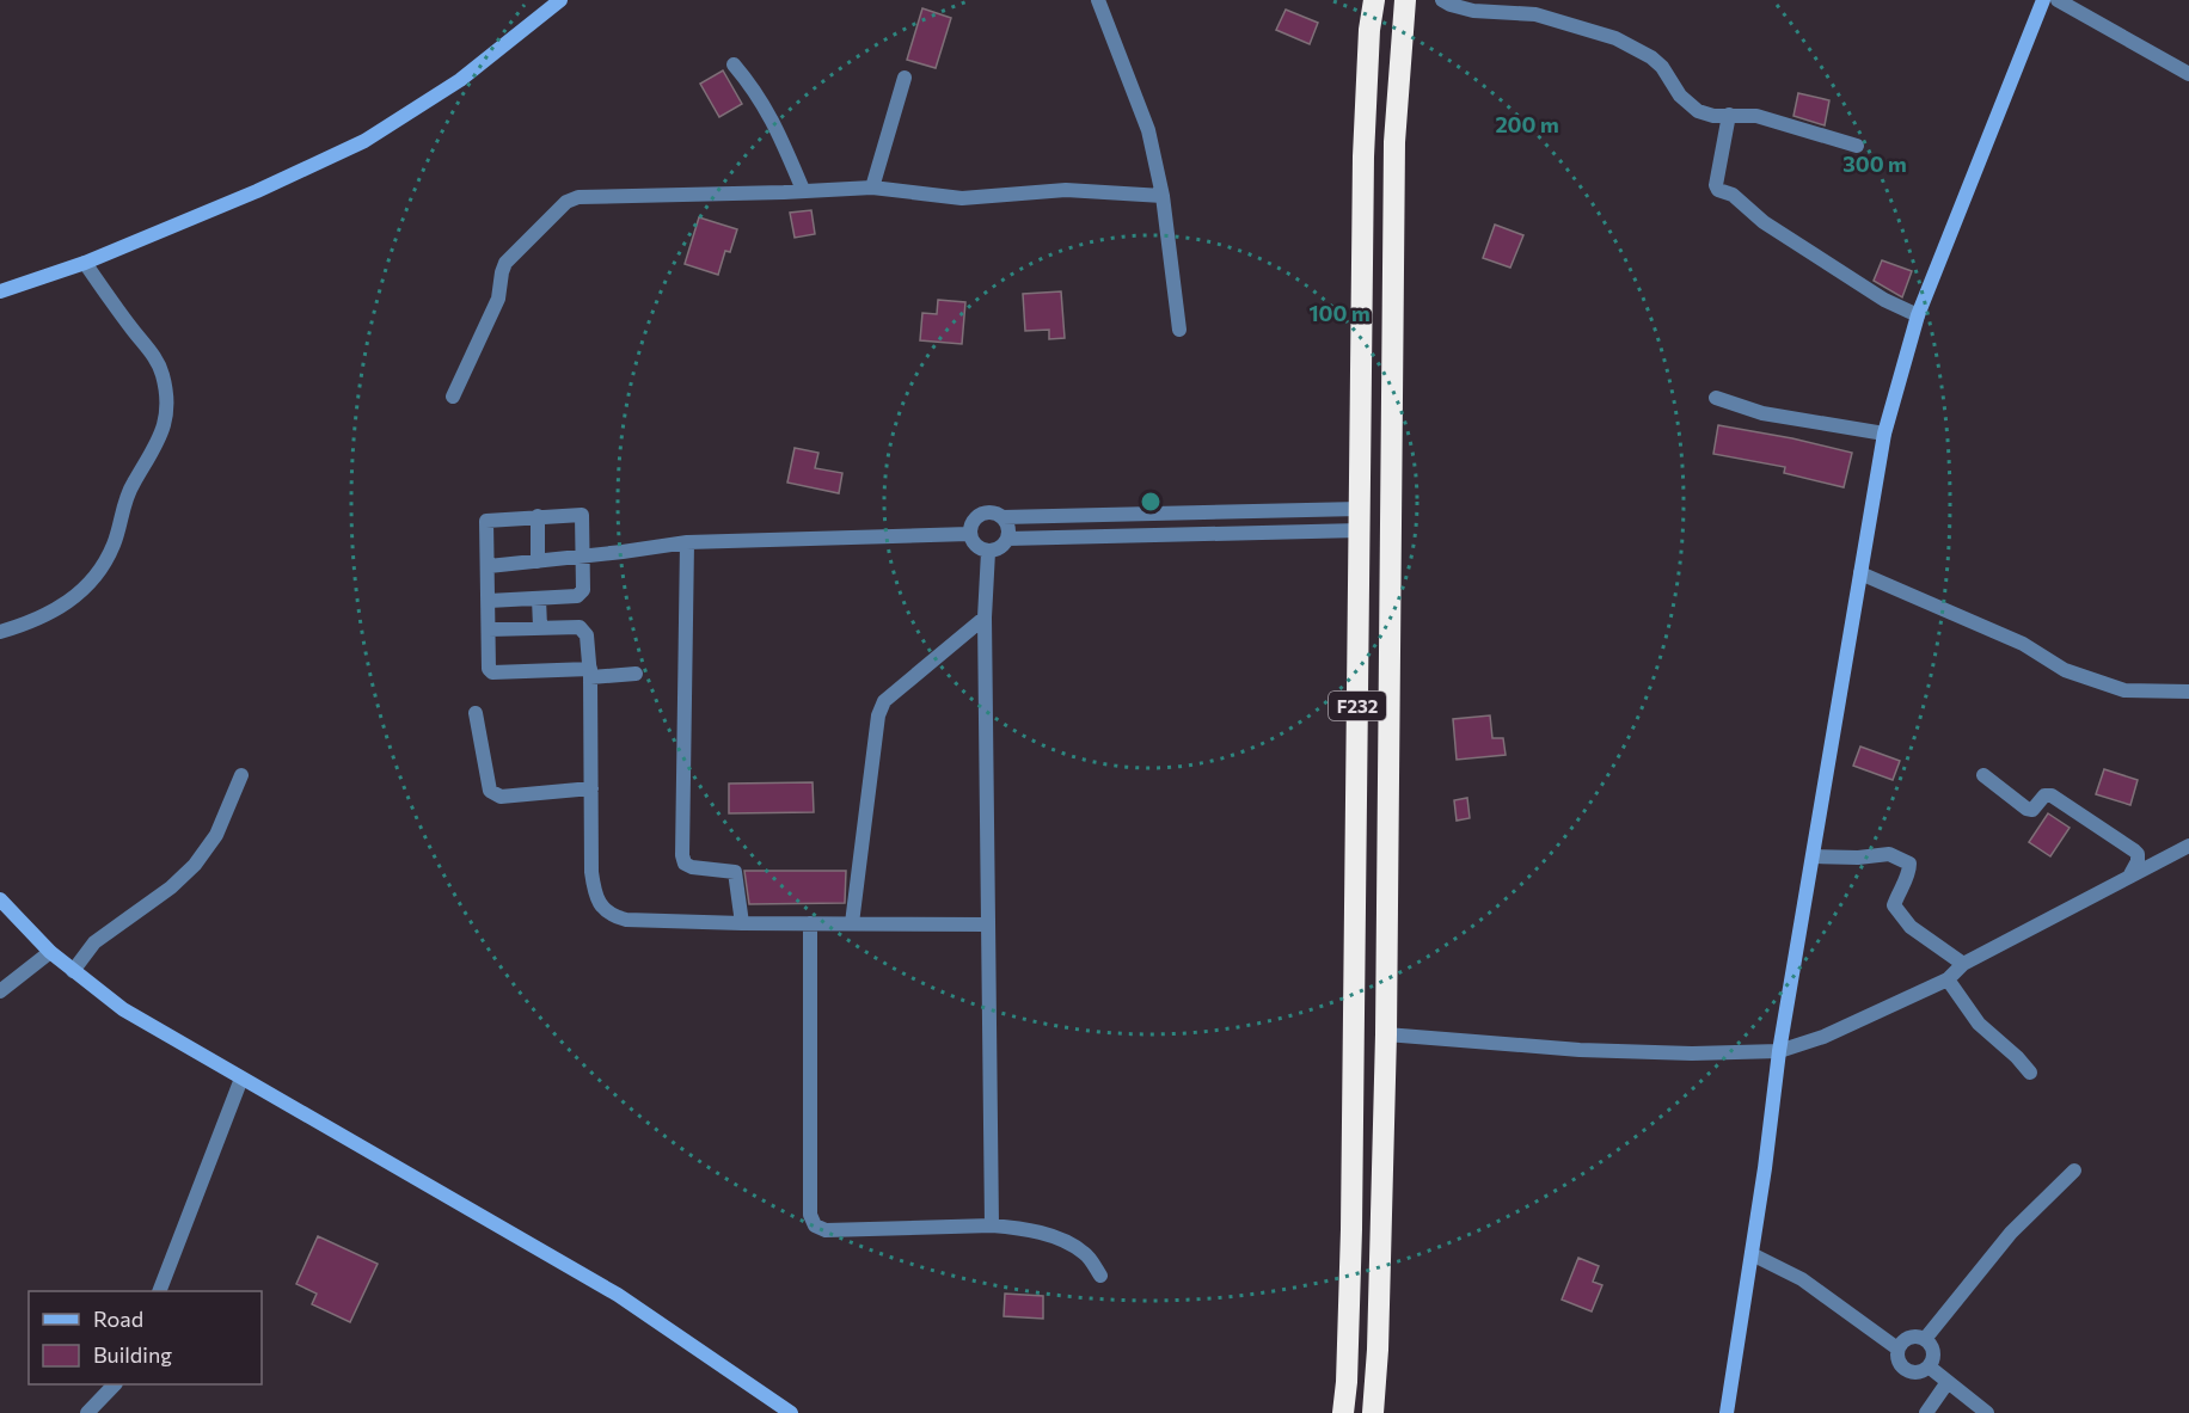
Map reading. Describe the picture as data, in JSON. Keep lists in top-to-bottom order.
{
  "streets": {
    "highway": ["F232"]
  },
  "legend": ["Road", "Building"],
  "rings": ["200 m", "300 m", "100 m"]
}
